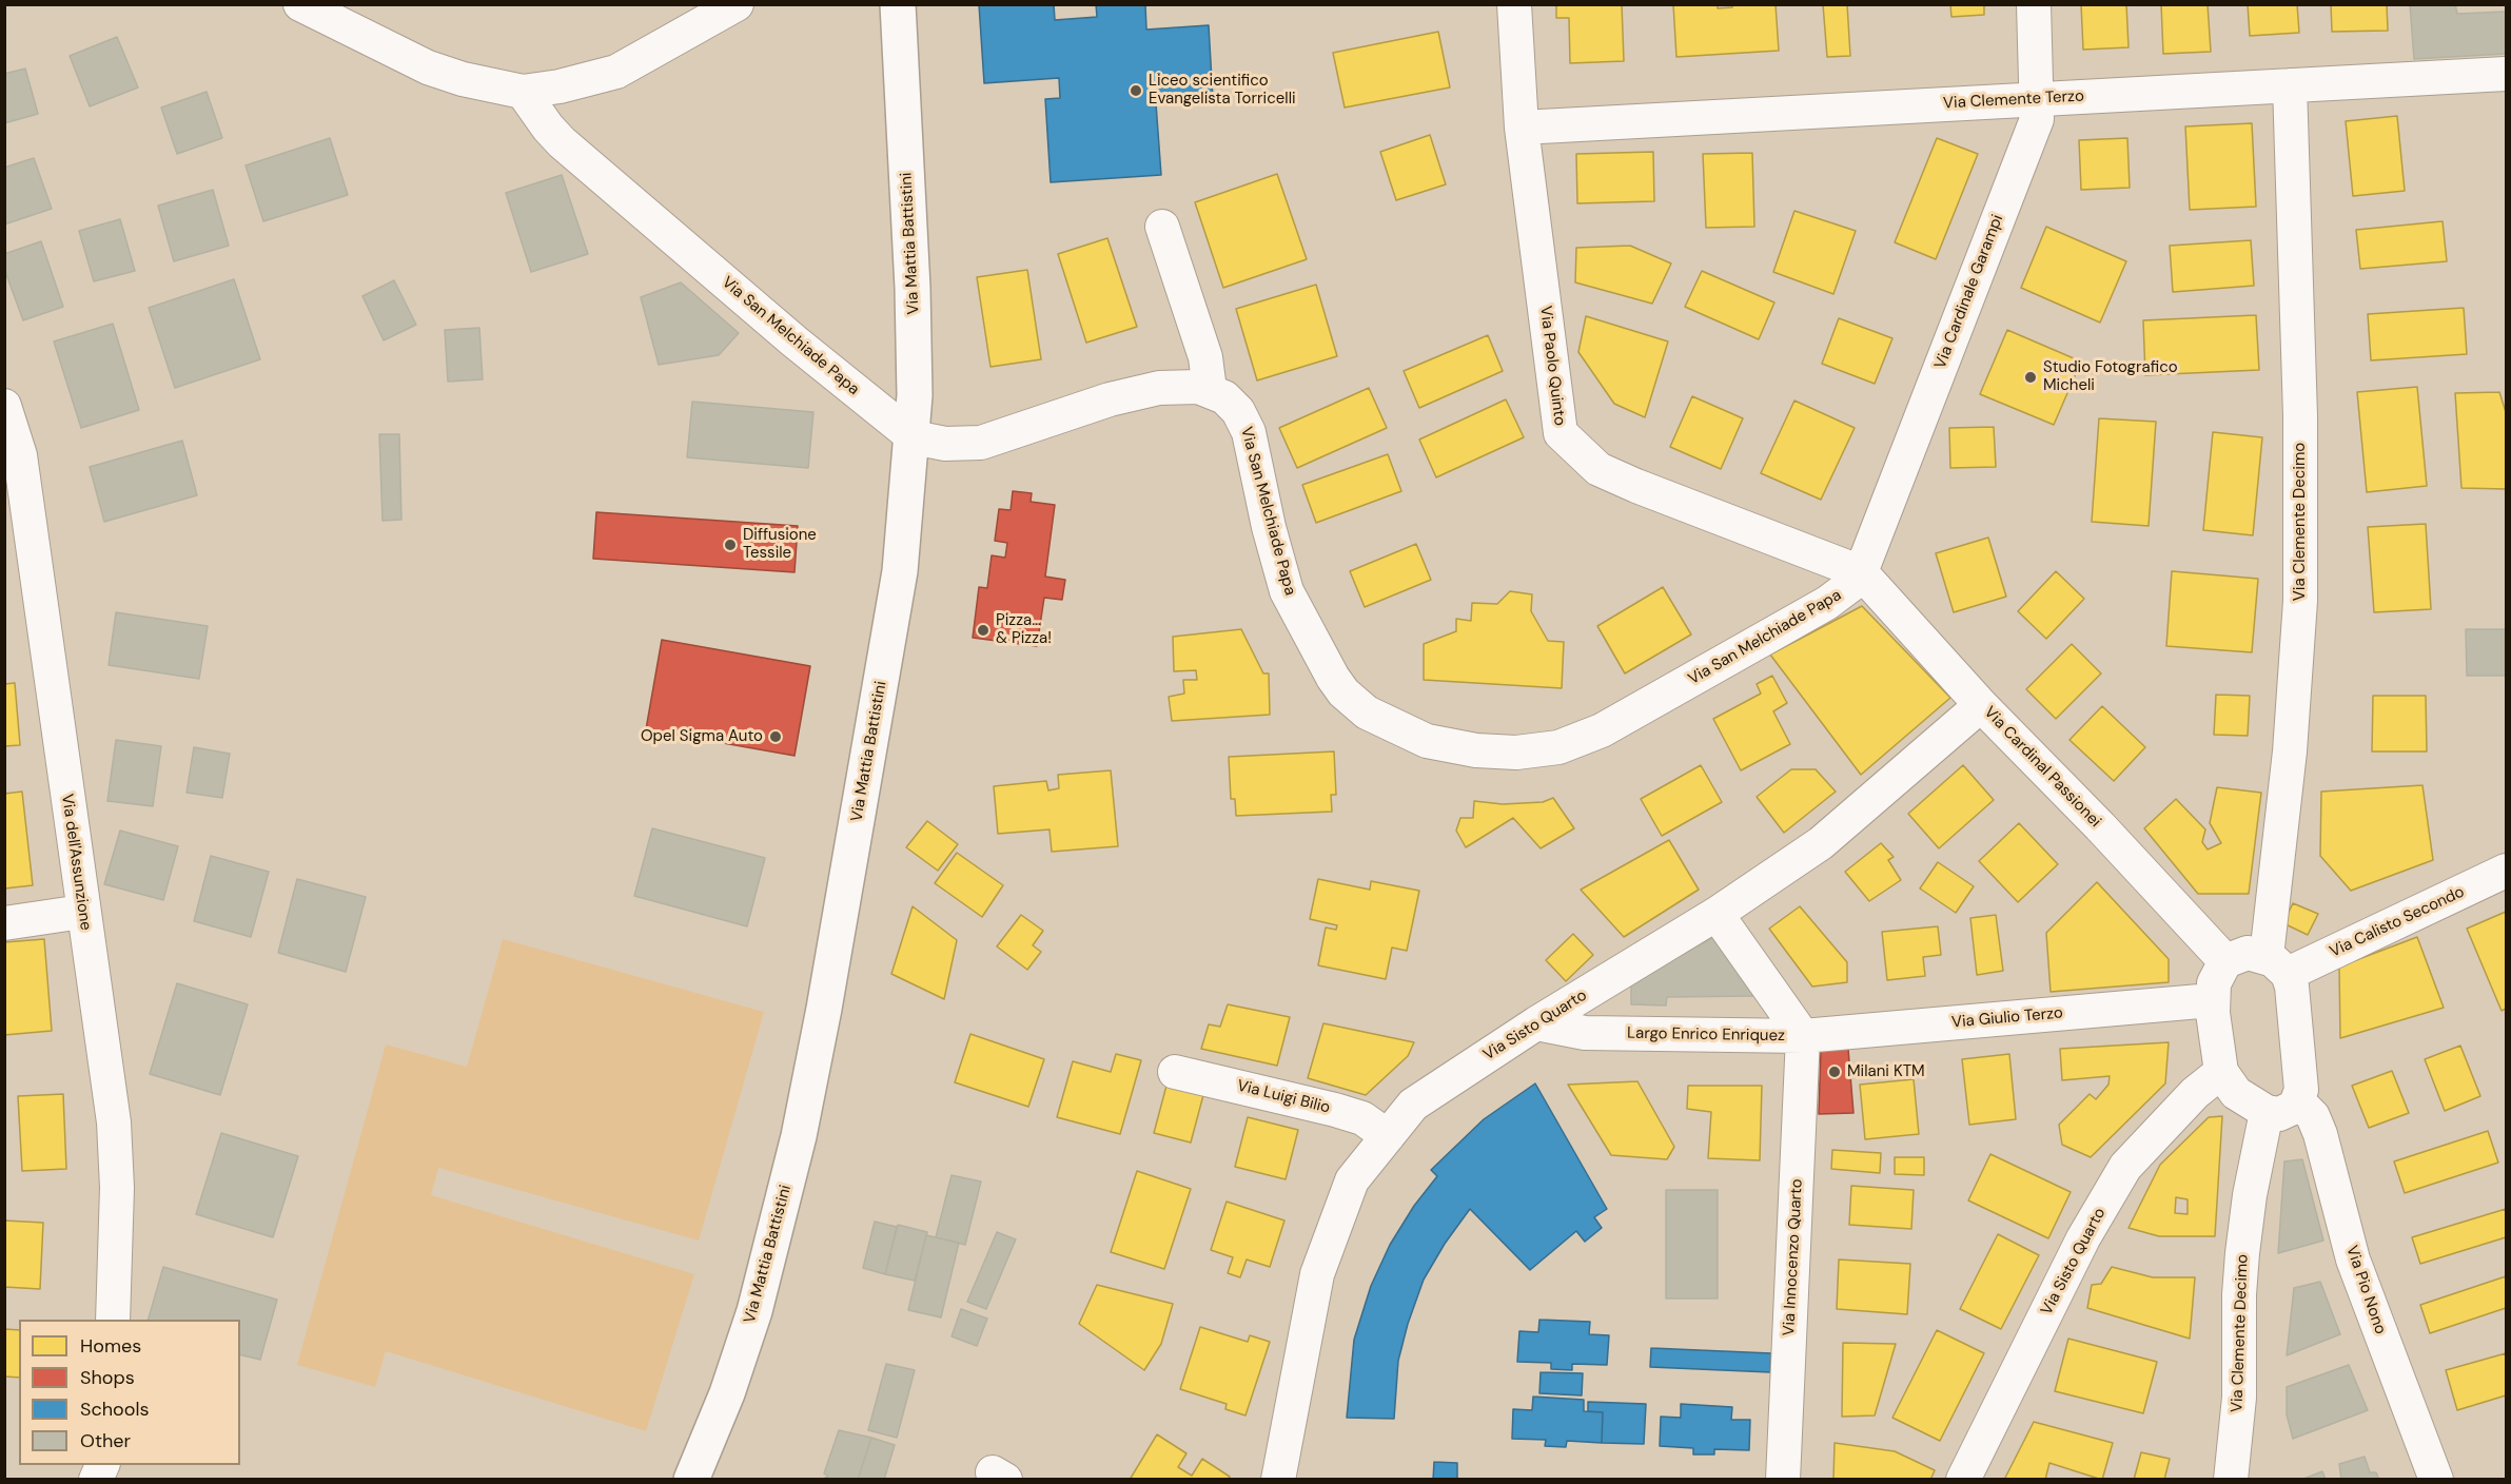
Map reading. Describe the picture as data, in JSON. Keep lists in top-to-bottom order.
{
  "streets": {
    "main road": ["Via Mattia Battistini"],
    "street": [
      "Via Clemente Terzo",
      "Via Cardinale Garampi",
      "Via San Melchiade Papa",
      "Via Paolo Quinto",
      "Via Clemente Decimo",
      "Via Cardinal Passionei",
      "Via dell'Assunzione",
      "Via Calisto Secondo",
      "Via Giulio Terzo",
      "Via Sisto Quarto",
      "Largo Enrico Enriquez",
      "Via Luigi Bilio",
      "Via Innocenzo Quarto",
      "Via Pio Nono"
    ]
  },
  "crossings": [
    ["Via Clemente Terzo", "Via Cardinale Garampi"],
    ["Via Clemente Terzo", "Via Paolo Quinto"],
    ["Via Clemente Terzo", "Via Clemente Decimo"],
    ["Via Mattia Battistini", "Via San Melchiade Papa"],
    ["Via Cardinale Garampi", "Via San Melchiade Papa"],
    ["Via Cardinale Garampi", "Via Paolo Quinto"],
    ["Via Cardinale Garampi", "Via Cardinal Passionei"],
    ["Via San Melchiade Papa", "Via Paolo Quinto"],
    ["Via San Melchiade Papa", "Via Cardinal Passionei"],
    ["Via Paolo Quinto", "Via Cardinal Passionei"],
    ["Via Clemente Decimo", "Via Calisto Secondo"],
    ["Via Clemente Decimo", "Via Pio Nono"],
    ["Via Cardinal Passionei", "Via Sisto Quarto"],
    ["Via Giulio Terzo", "Largo Enrico Enriquez"],
    ["Via Giulio Terzo", "Via Innocenzo Quarto"],
    ["Via Sisto Quarto", "Largo Enrico Enriquez"],
    ["Via Sisto Quarto", "Via Luigi Bilio"],
    ["Largo Enrico Enriquez", "Via Innocenzo Quarto"]
  ],
  "places": [
    "Liceo scientifico Evangelista Torricelli",
    "Studio Fotografico Micheli",
    "Diffusione Tessile",
    "Pizza... & Pizza!",
    "Opel Sigma Auto",
    "Milani KTM"
  ],
  "legend": [
    "Homes",
    "Shops",
    "Schools",
    "Other"
  ]
}
